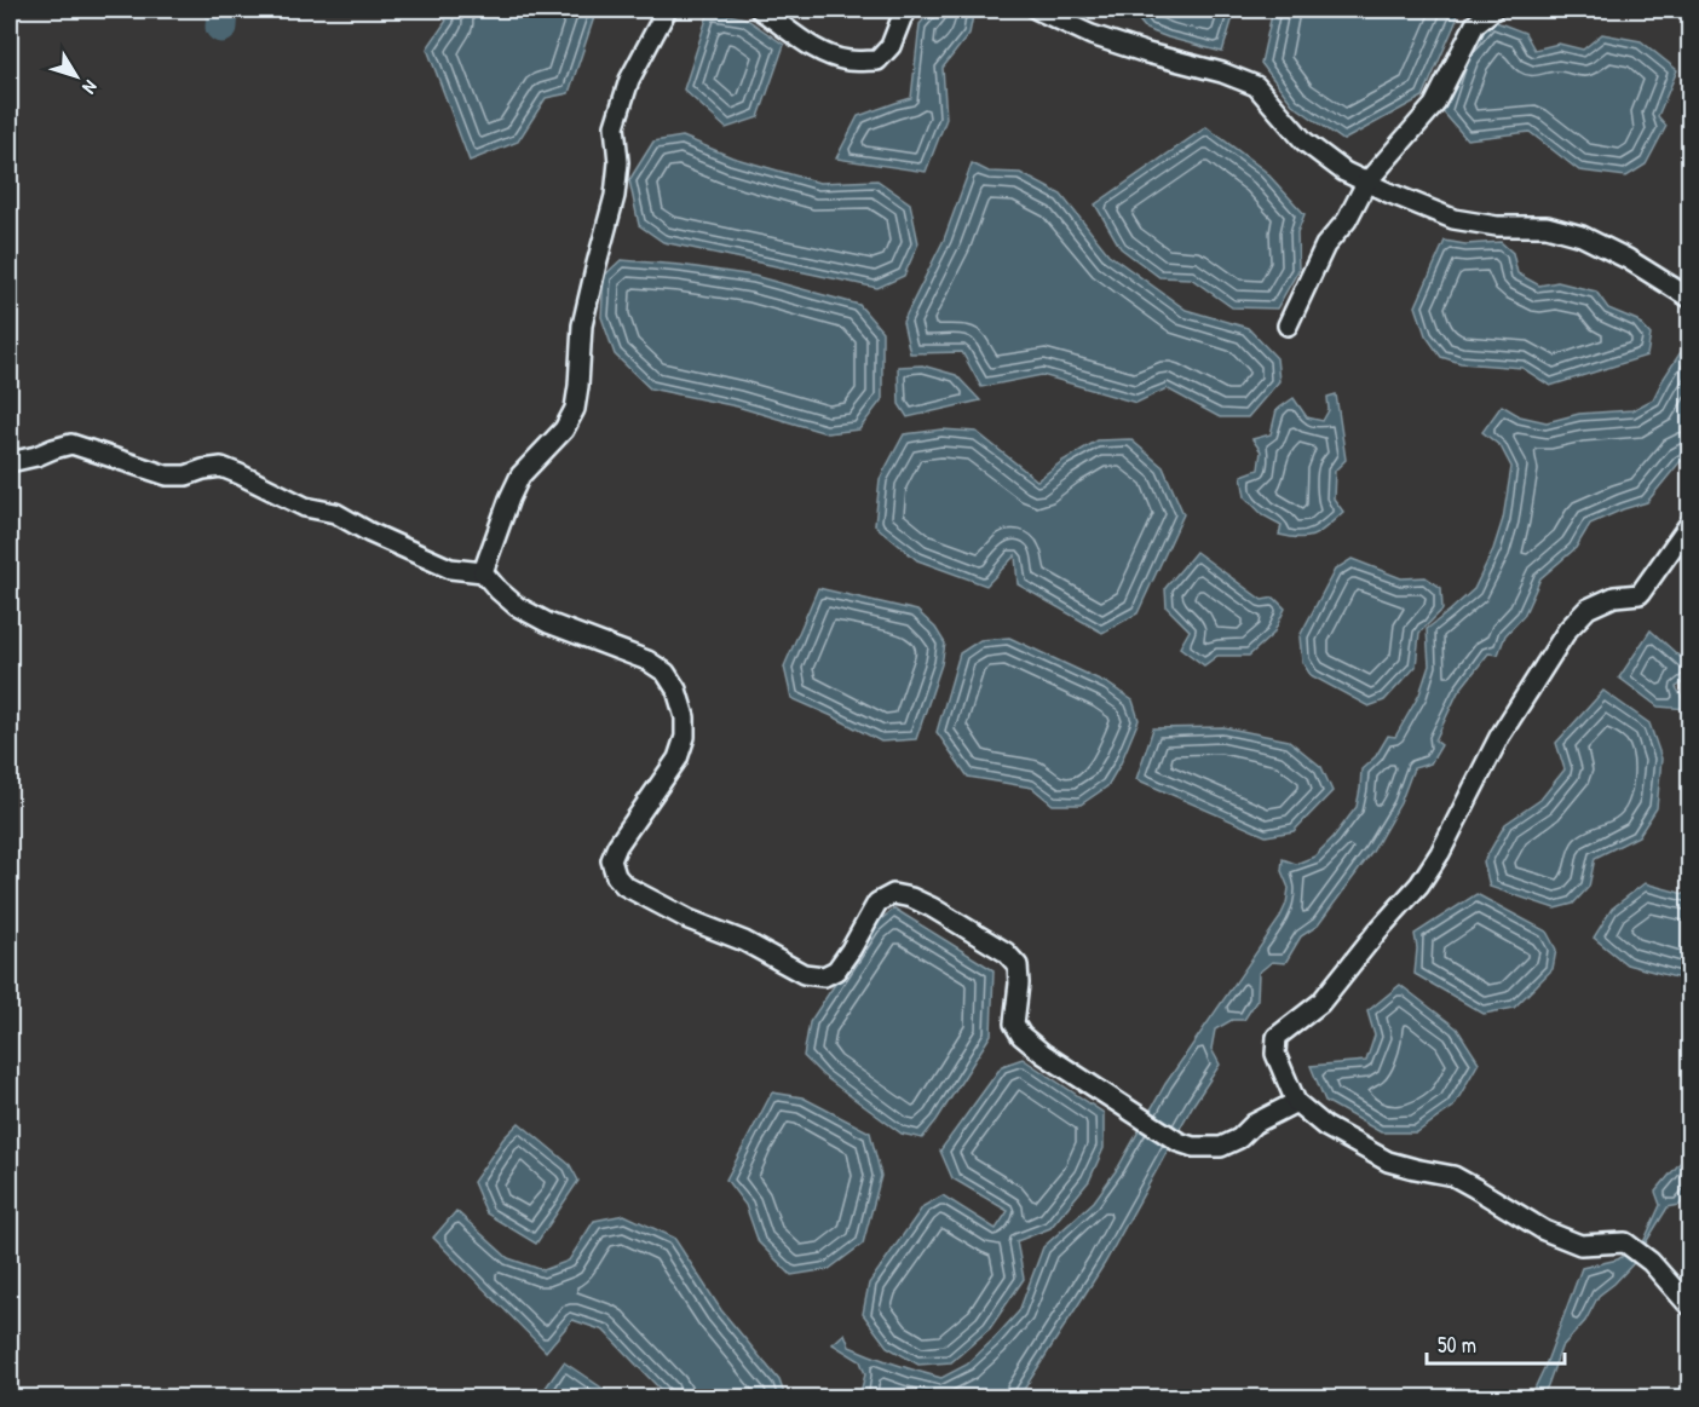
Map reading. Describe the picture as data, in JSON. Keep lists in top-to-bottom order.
{
  "scale_bar": "50 m",
  "north": "bottom right"
}
